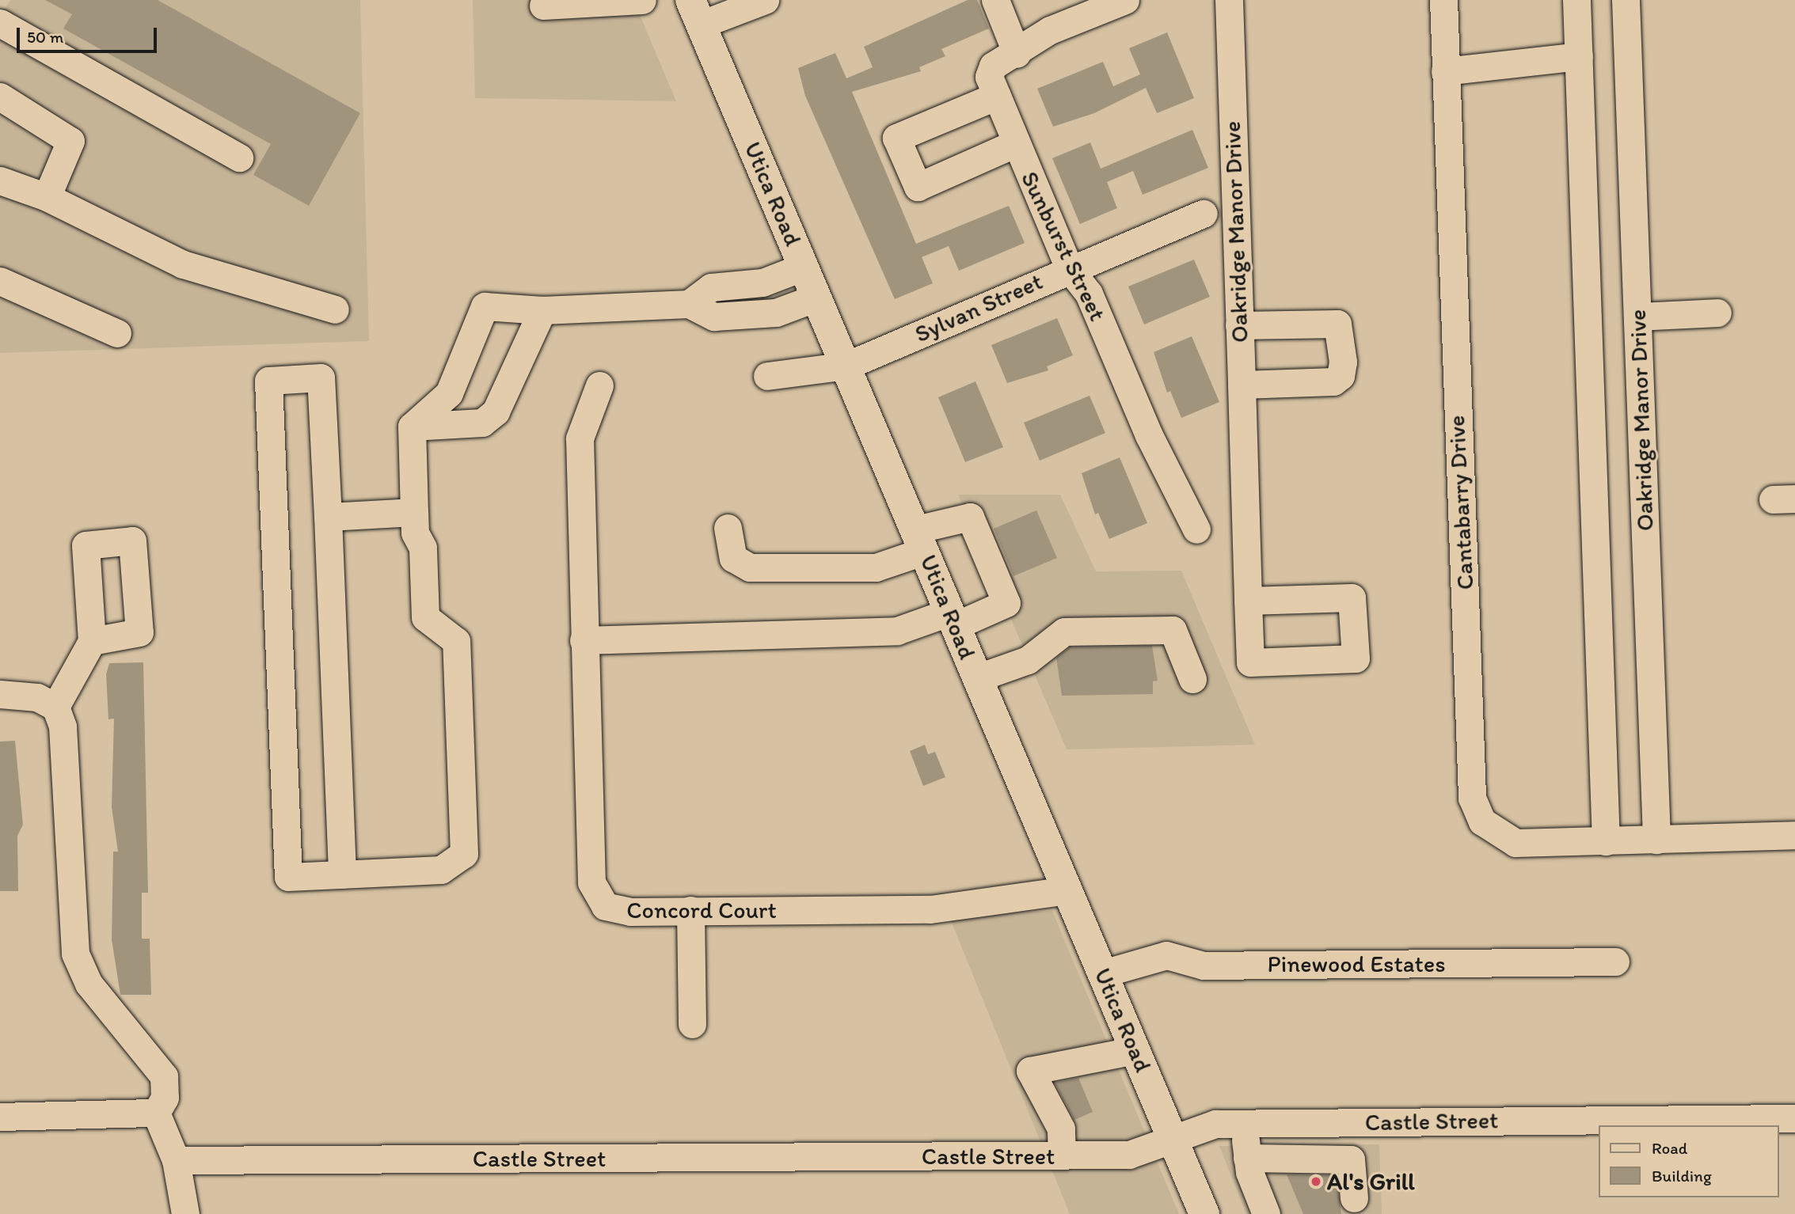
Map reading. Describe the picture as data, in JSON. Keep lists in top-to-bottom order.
{
  "streets": {
    "main road": ["Utica Road"],
    "street": [
      "Oakridge Manor Drive",
      "Sunburst Street",
      "Sylvan Street",
      "Cantabarry Drive",
      "Concord Court",
      "Pinewood Estates",
      "Castle Street"
    ]
  },
  "crossings": [
    ["Utica Road", "Sylvan Street"],
    ["Utica Road", "Concord Court"],
    ["Utica Road", "Pinewood Estates"],
    ["Utica Road", "Castle Street"],
    ["Oakridge Manor Drive", "Cantabarry Drive"],
    ["Sunburst Street", "Sylvan Street"]
  ],
  "places": ["Al's Grill"],
  "legend": ["Road", "Building"],
  "scale_bar": "50 m"
}
